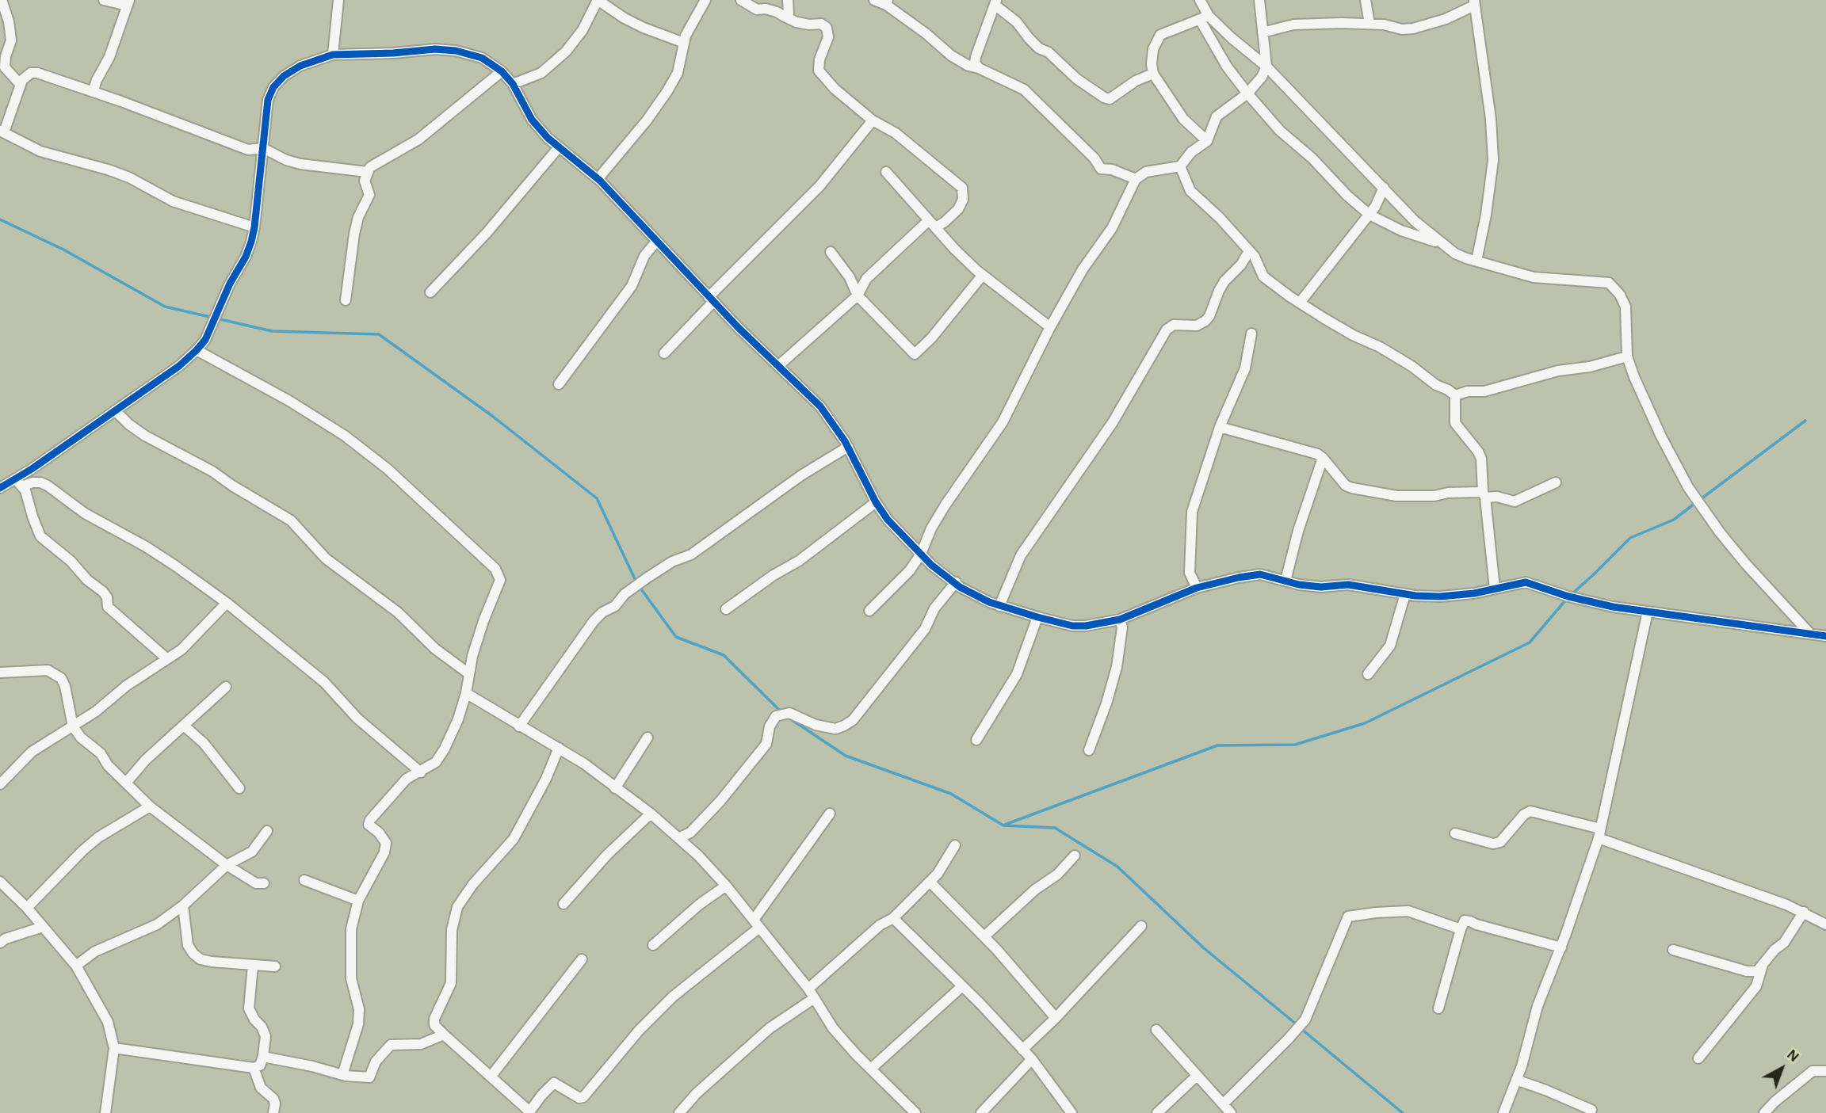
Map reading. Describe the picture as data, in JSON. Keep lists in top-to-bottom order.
{
  "north": "top right"
}
